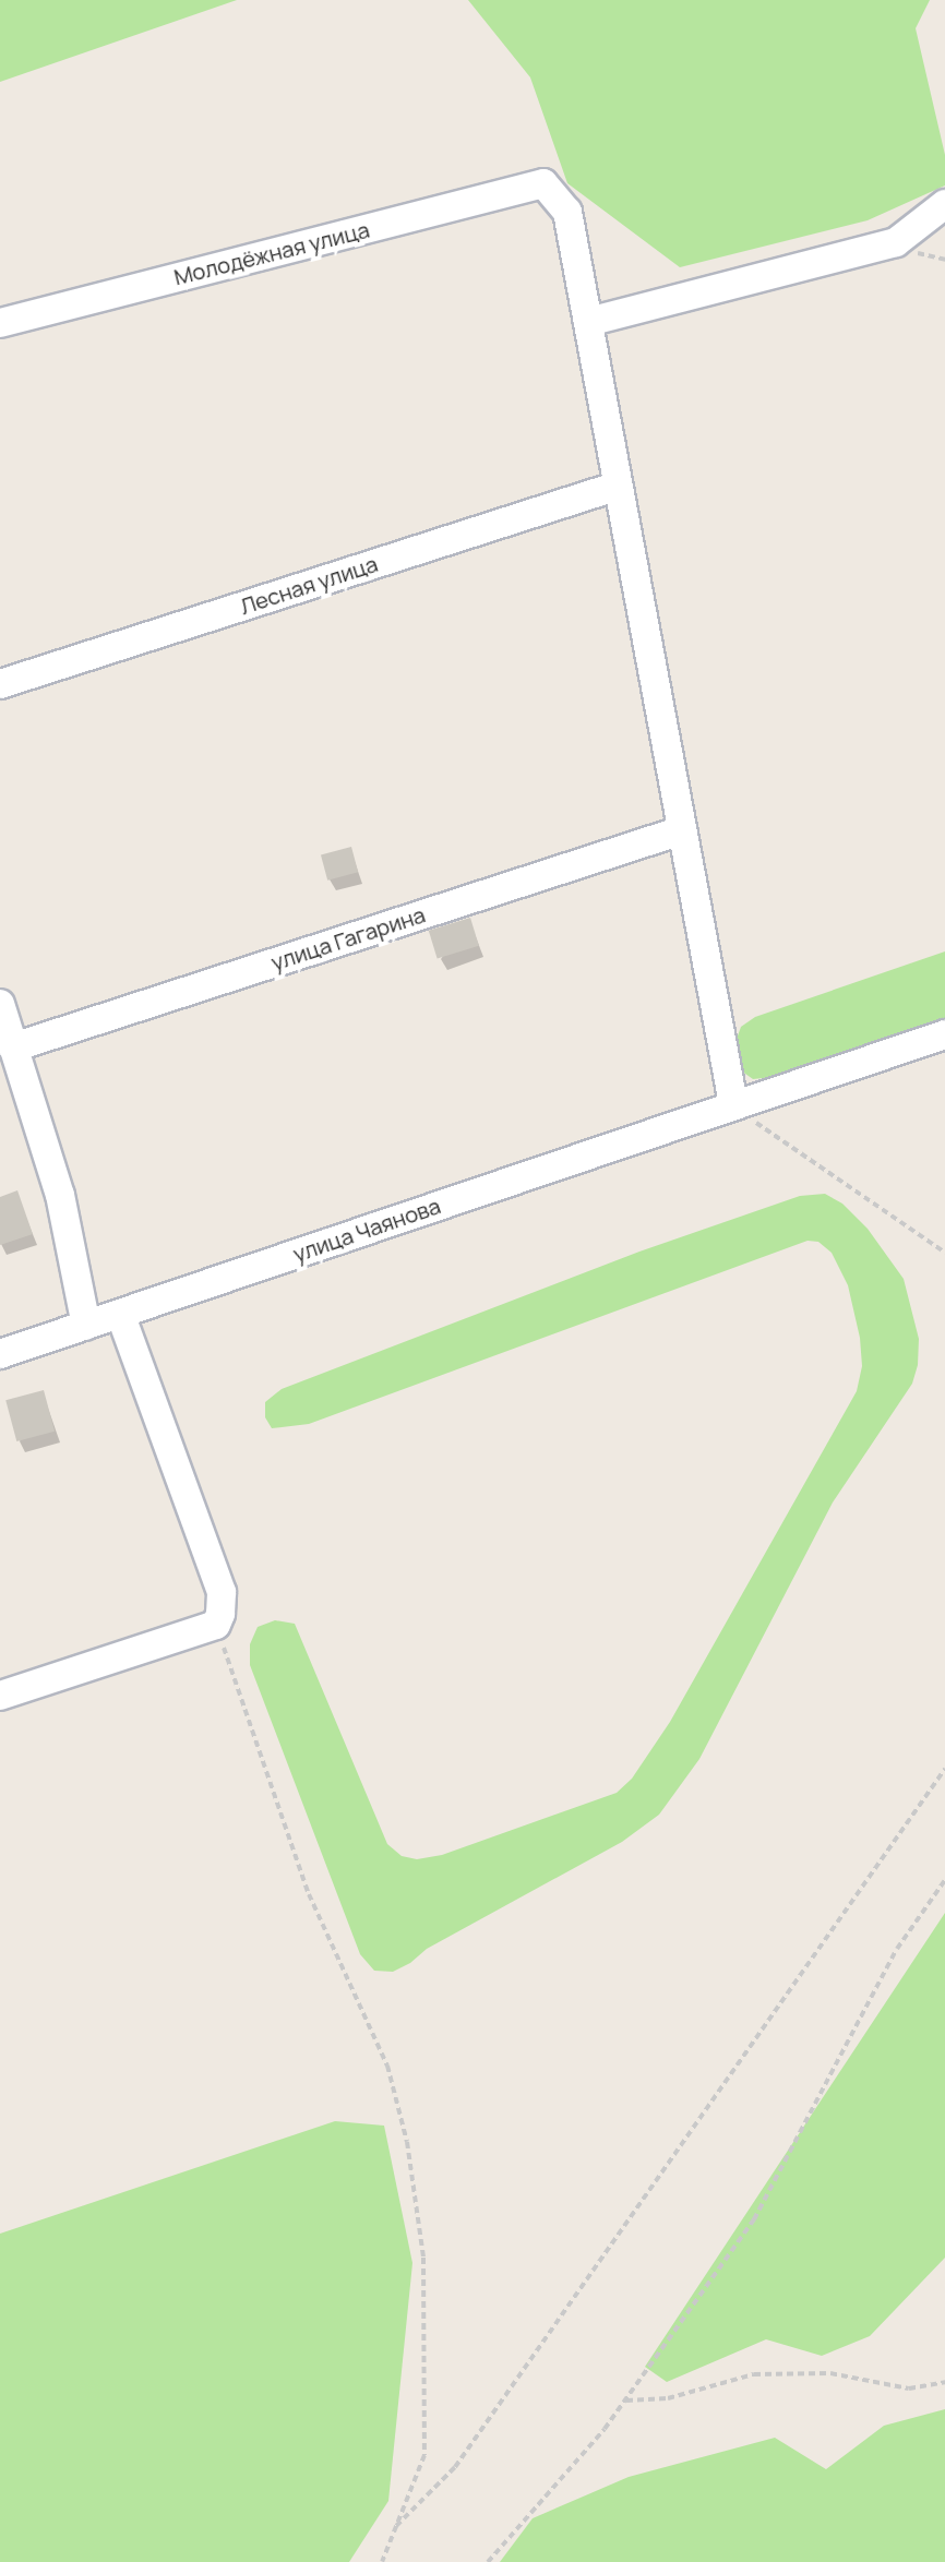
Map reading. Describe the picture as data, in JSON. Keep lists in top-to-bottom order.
{
  "streets": {
    "street": [
      "Молодёжная улица",
      "Лесная улица",
      "улица Гагарина",
      "улица Чаянова"
    ]
  }
}
